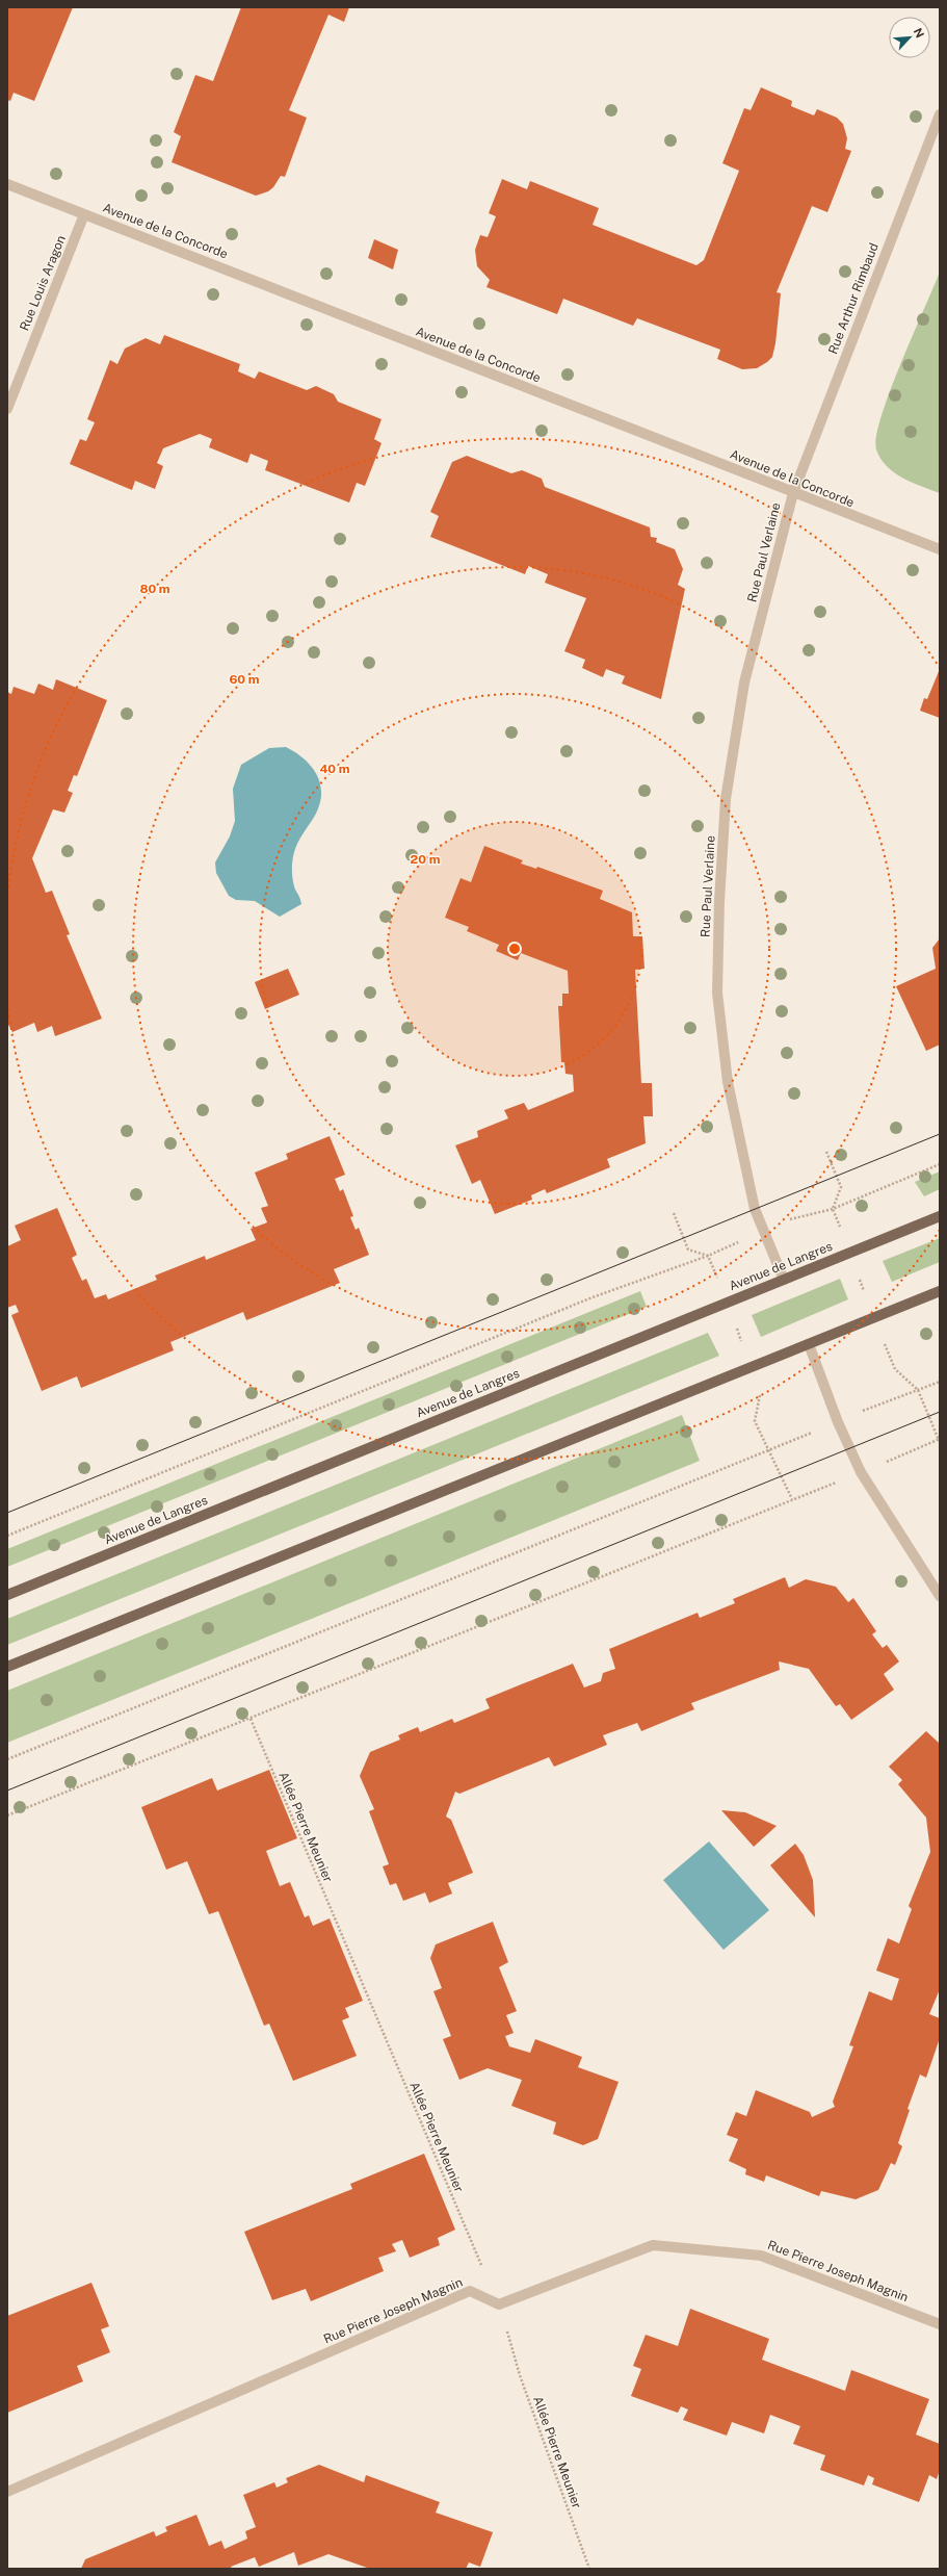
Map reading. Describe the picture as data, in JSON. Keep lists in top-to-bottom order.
{
  "streets": {
    "main road": ["Avenue de Langres"],
    "street": [
      "Avenue de la Concorde",
      "Rue Louis Aragon",
      "Rue Arthur Rimbaud",
      "Rue Paul Verlaine",
      "Rue Pierre Joseph Magnin"
    ],
    "path": ["Allée Pierre Meunier"]
  },
  "crossings": [
    ["Avenue de la Concorde", "Rue Louis Aragon"],
    ["Avenue de la Concorde", "Rue Arthur Rimbaud"],
    ["Avenue de la Concorde", "Rue Paul Verlaine"],
    ["Rue Arthur Rimbaud", "Rue Paul Verlaine"],
    ["Rue Paul Verlaine", "Avenue de Langres"],
    ["Allée Pierre Meunier", "Rue Pierre Joseph Magnin"]
  ],
  "north": "top right",
  "rings": [
    "80 m",
    "60 m",
    "40 m",
    "20 m"
  ]
}
